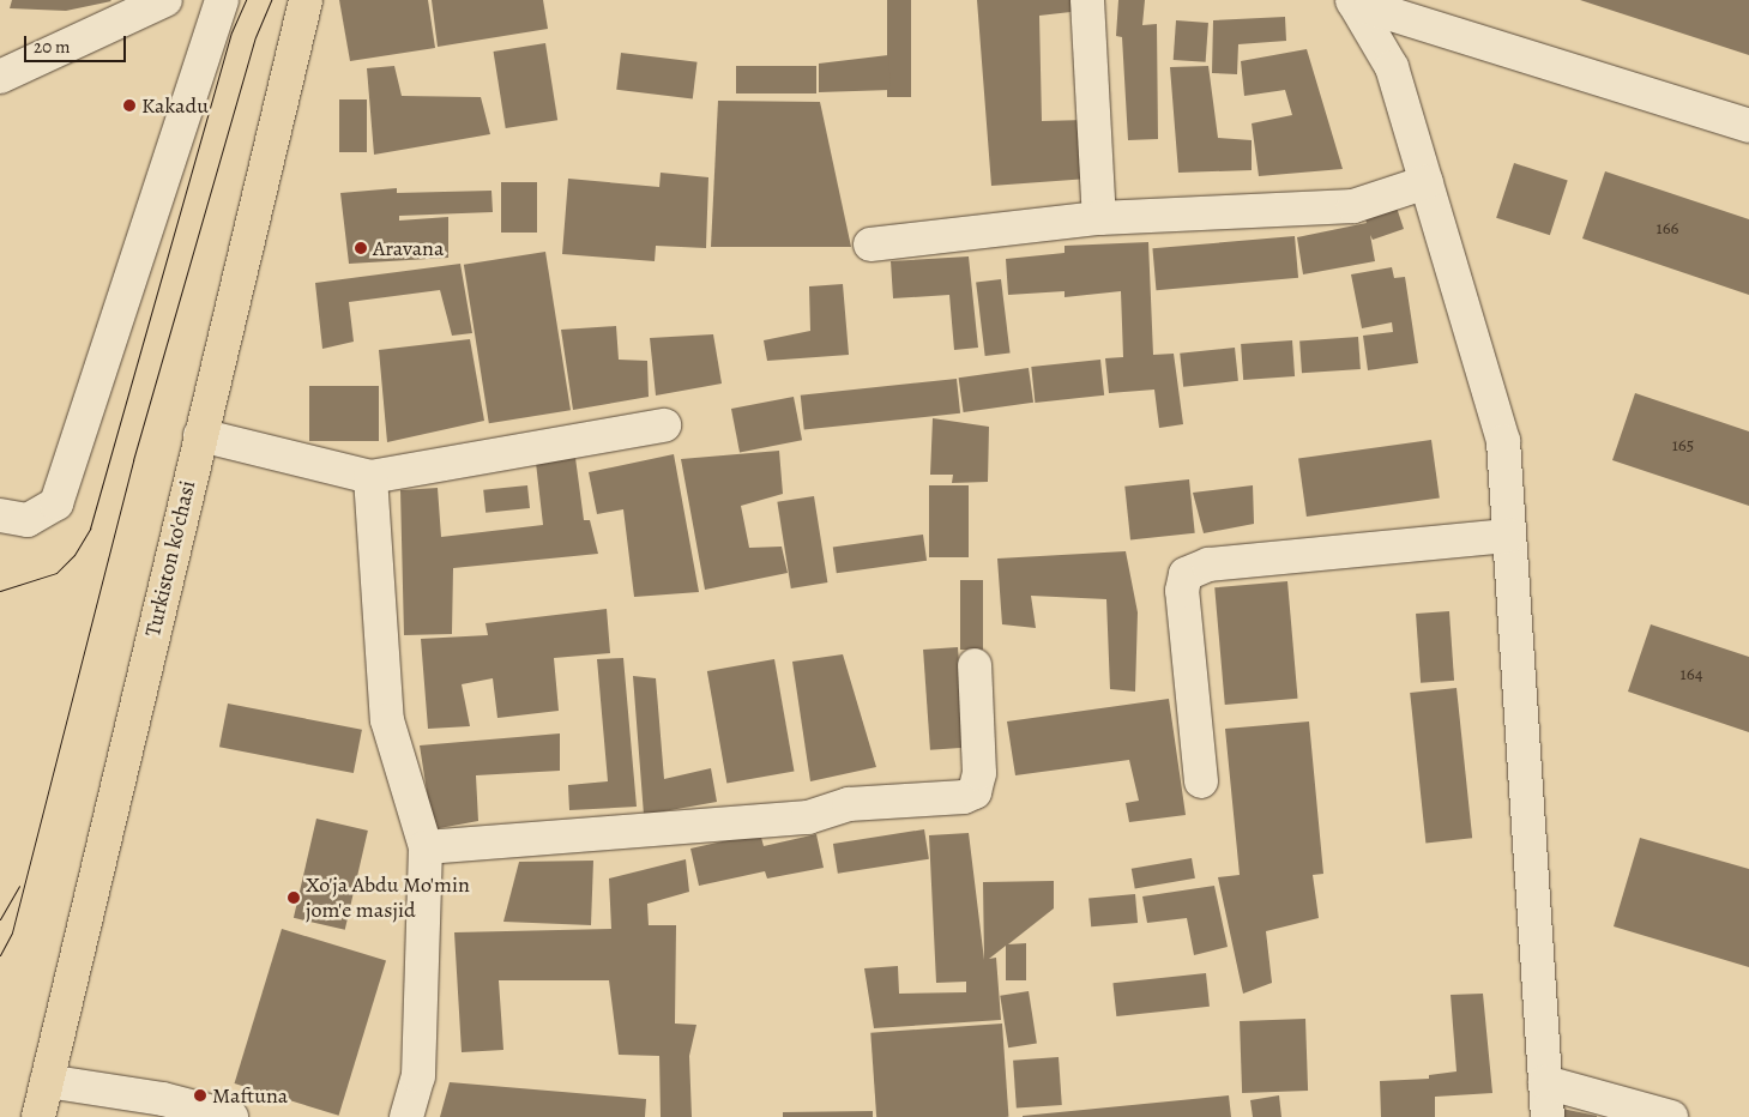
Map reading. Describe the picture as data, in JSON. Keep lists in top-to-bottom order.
{
  "streets": {
    "main road": ["Turkiston ko'chasi"]
  },
  "places": [
    "Kakadu",
    "Aravana",
    "Xo'ja Abdu Mo'min jom'e masjid",
    "Maftuna"
  ],
  "house_numbers": ["166", "165", "164"],
  "scale_bar": "20 m"
}
